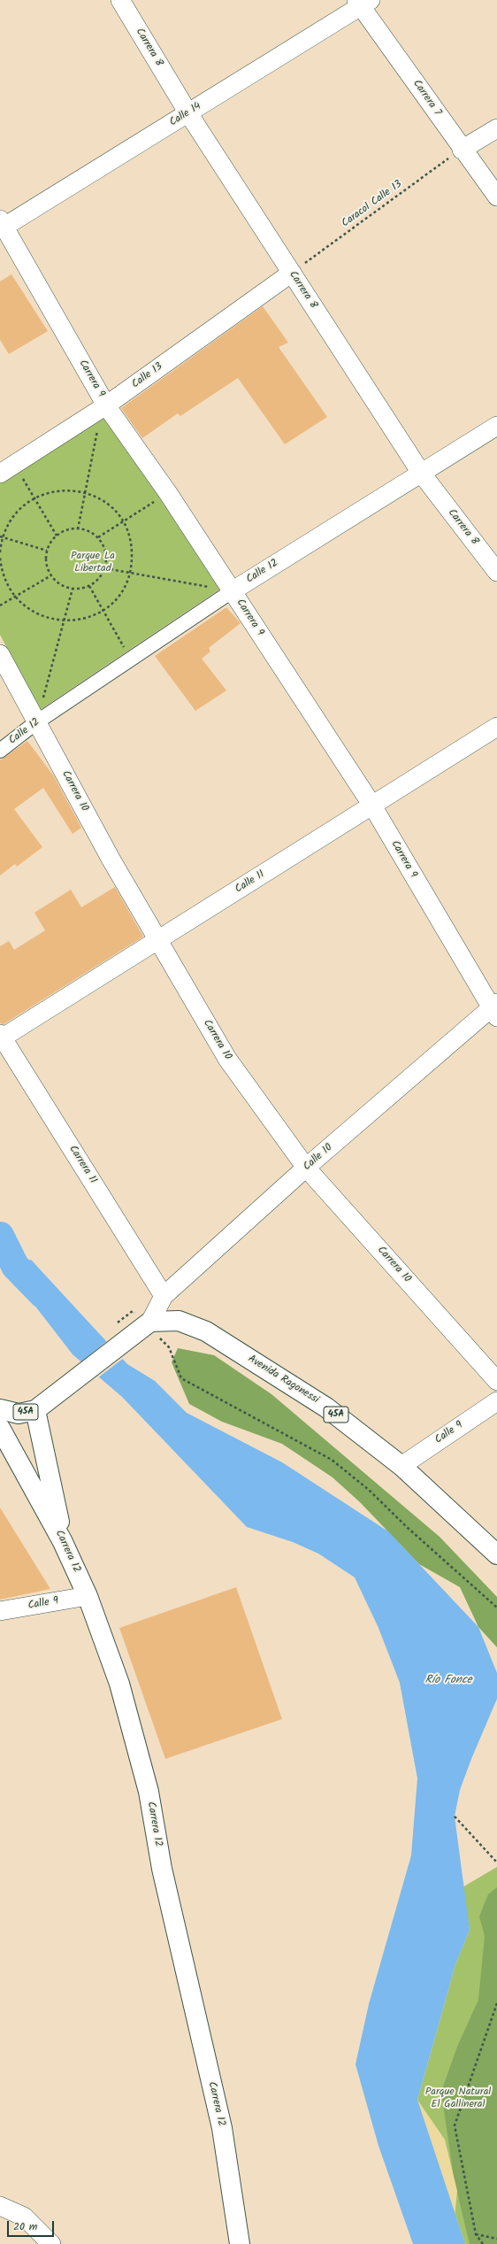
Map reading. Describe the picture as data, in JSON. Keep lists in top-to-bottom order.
{
  "streets": {
    "main road": ["Avenida Ragonessi", "45A", "Carrera 12"],
    "street": [
      "Carrera 8",
      "Carrera 7",
      "Calle 14",
      "Calle 13",
      "Carrera 9",
      "Calle 12",
      "Carrera 10",
      "Calle 11",
      "Calle 10",
      "Carrera 11",
      "Calle 9"
    ],
    "path": ["Caracol Calle 13"]
  },
  "crossings": [
    ["Carrera 8", "Calle 14"],
    ["Carrera 8", "Caracol Calle 13"],
    ["Carrera 8", "Calle 13"],
    ["Carrera 8", "Calle 12"],
    ["Carrera 7", "Calle 14"],
    ["Carrera 7", "Caracol Calle 13"],
    ["Calle 14", "Carrera 9"],
    ["Caracol Calle 13", "Calle 13"],
    ["Calle 13", "Carrera 9"],
    ["Carrera 9", "Calle 12"],
    ["Carrera 9", "Calle 11"],
    ["Carrera 9", "Calle 10"],
    ["Calle 12", "Carrera 10"],
    ["Carrera 10", "Calle 11"],
    ["Carrera 10", "Calle 10"],
    ["Calle 11", "Carrera 11"],
    ["Calle 10", "Carrera 11"],
    ["Calle 10", "Avenida Ragonessi"],
    ["Calle 10", "45A"],
    ["Avenida Ragonessi", "45A"],
    ["Avenida Ragonessi", "Calle 9"],
    ["Calle 9", "Carrera 12"]
  ],
  "water": ["Río Fonce"],
  "parks": ["Parque La Libertad", "Parque Natural El Gallineral"],
  "scale_bar": "20 m"
}
